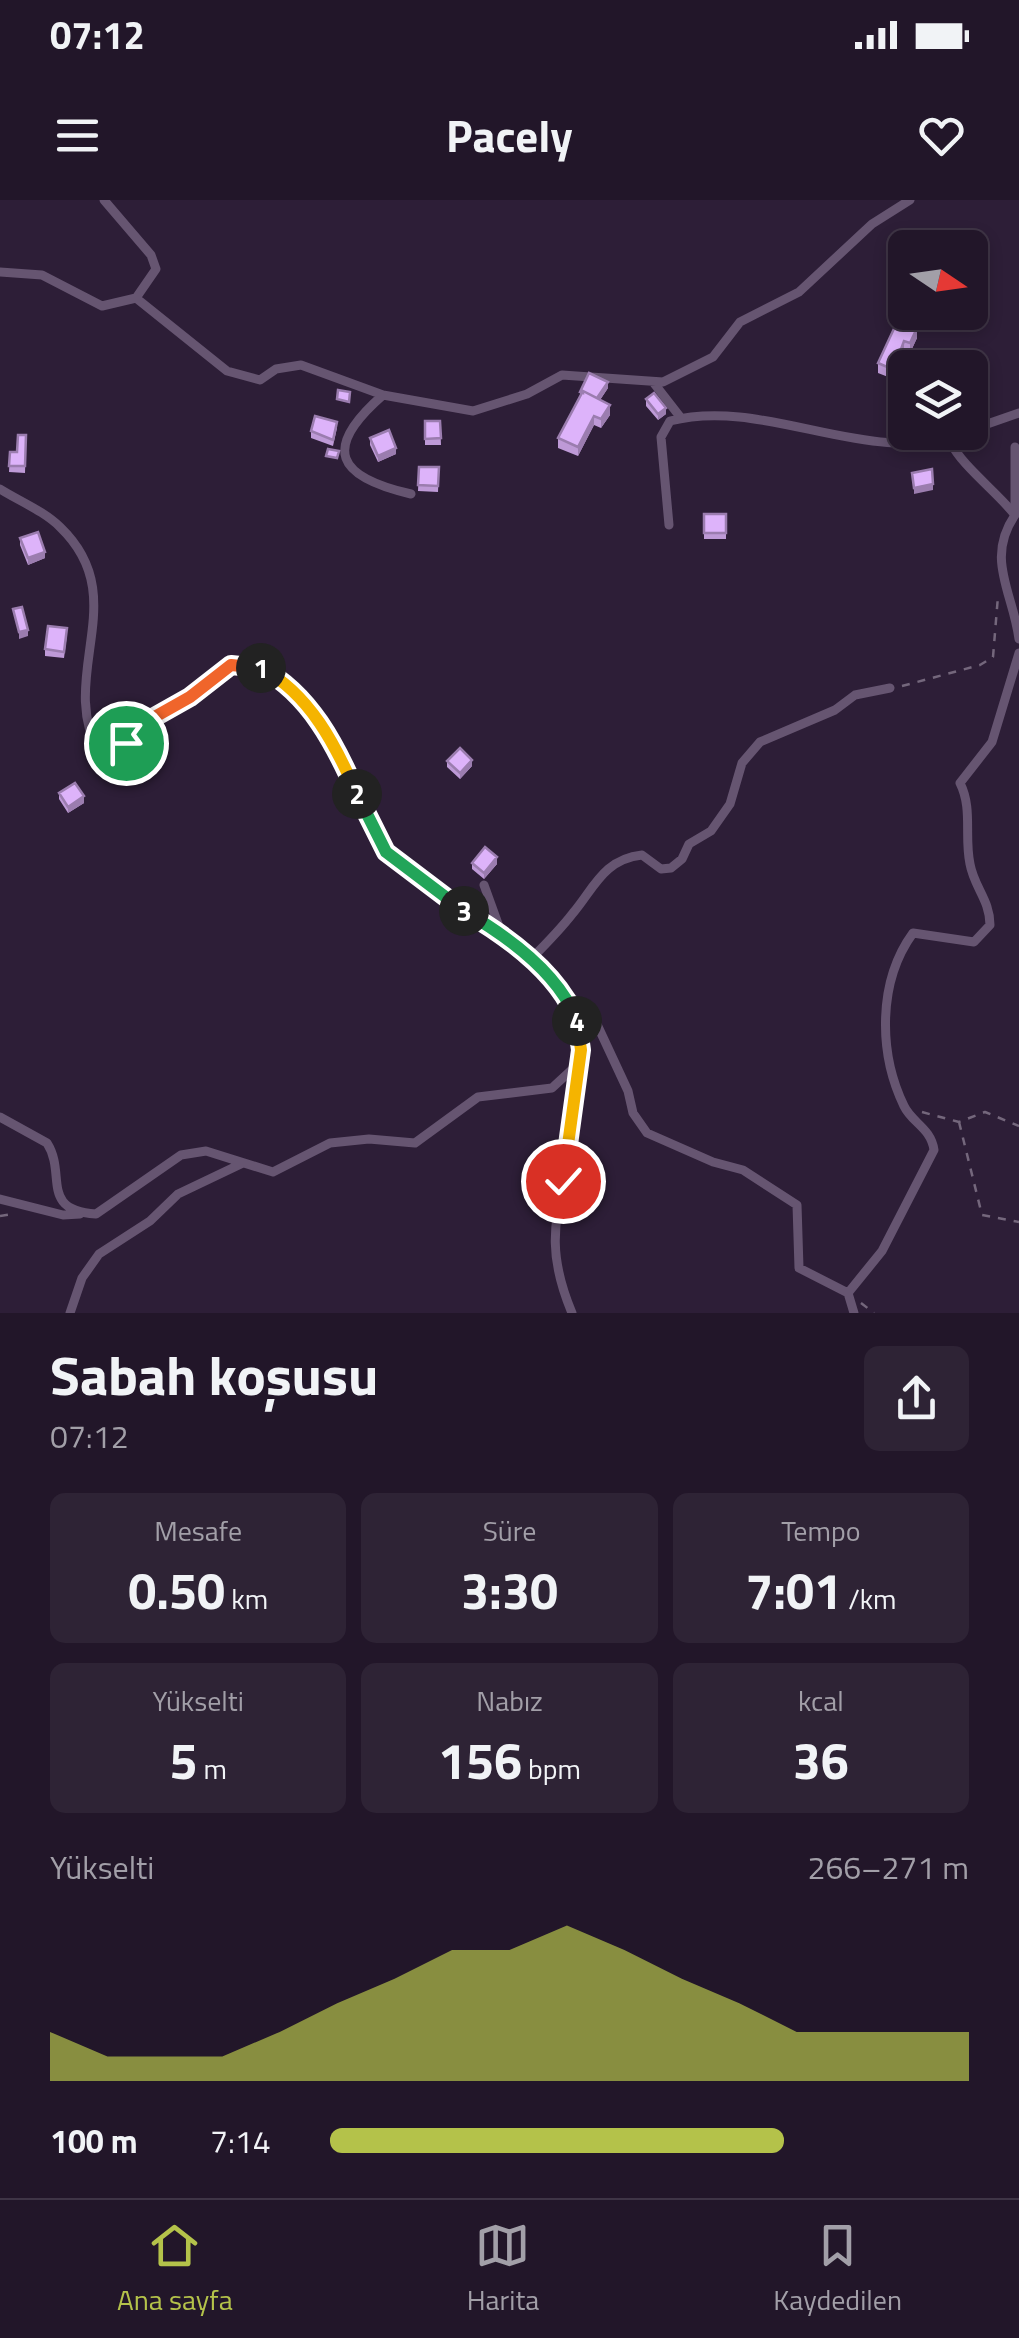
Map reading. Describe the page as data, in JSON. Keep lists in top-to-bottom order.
{
  "north": "right",
  "page": {
    "status": "07:12",
    "header": "Pacely",
    "pins": [
      "1",
      "2",
      "3",
      "4"
    ],
    "heading": ["Sabah koşusu", "07:12"],
    "stats": [
      ["Mesafe", "0.50 km"],
      ["Süre", "3:30"],
      ["Tempo", "7:01 /km"],
      ["Yükselti", "5 m"],
      ["Nabız", "156 bpm"],
      ["kcal", "36"]
    ],
    "chart": ["Yükselti", "266–271 m"],
    "list": [
      {
        "name": "100 m",
        "note": "7:14"
      }
    ],
    "tabs": ["Ana sayfa", "Harita", "Kaydedilen"]
  }
}
